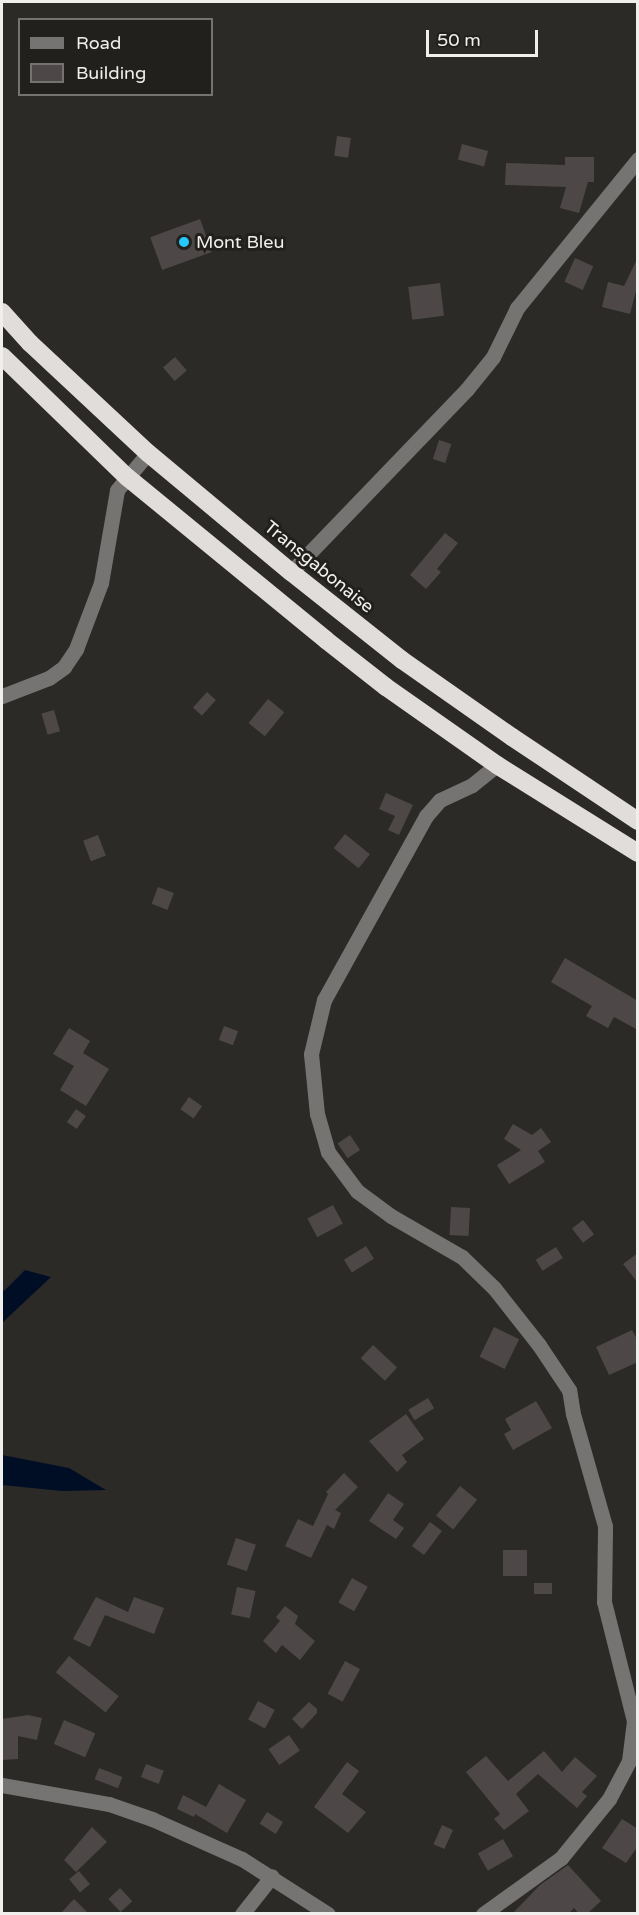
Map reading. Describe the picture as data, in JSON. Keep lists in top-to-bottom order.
{
  "streets": {
    "highway": ["Transgabonaise"]
  },
  "places": ["Mont Bleu"],
  "legend": ["Road", "Building"],
  "scale_bar": "50 m"
}
